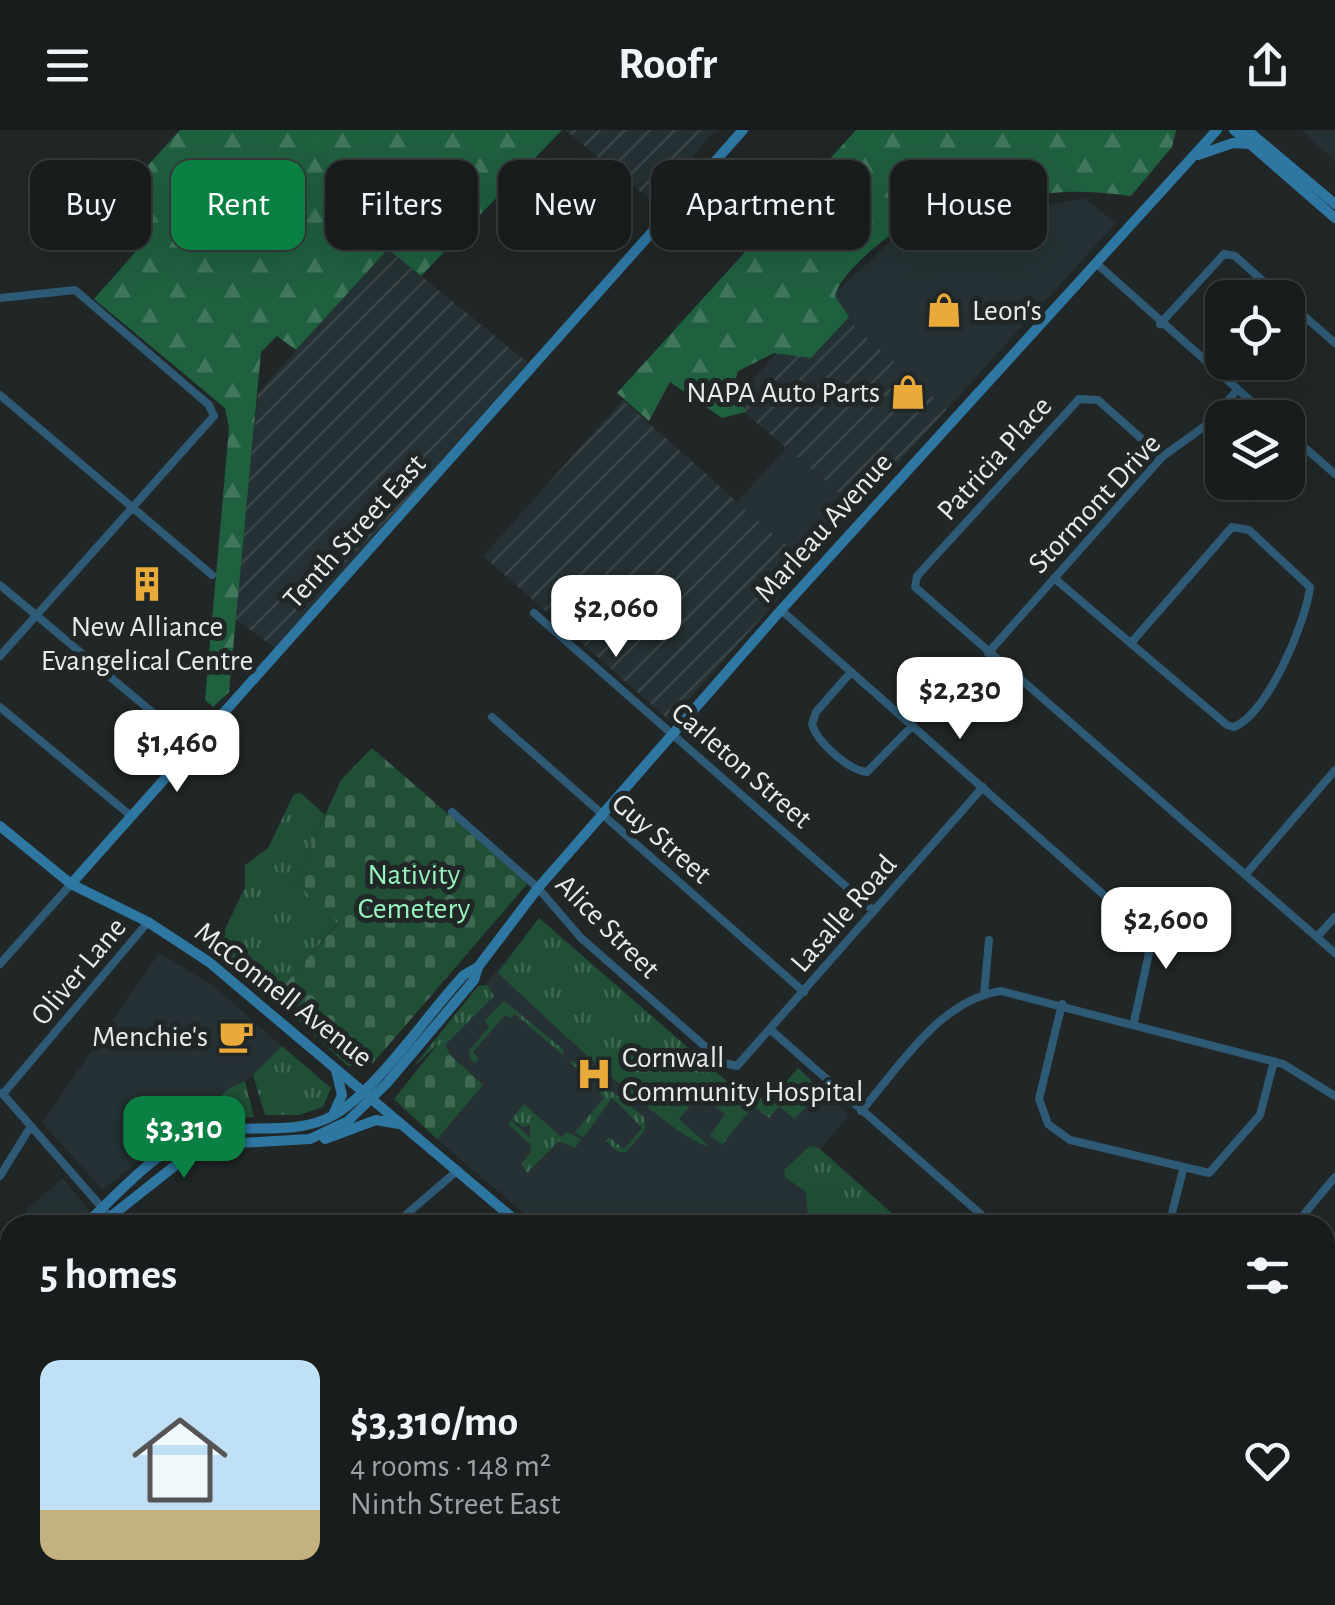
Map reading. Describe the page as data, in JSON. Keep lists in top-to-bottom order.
{
  "streets": {
    "main road": ["Marleau Avenue", "Tenth Street East", "McConnell Avenue"],
    "street": [
      "Patricia Place",
      "Stormont Drive",
      "Carleton Street",
      "Guy Street",
      "Lasalle Road",
      "Alice Street",
      "Oliver Lane"
    ]
  },
  "crossings": [
    ["Patricia Place", "Stormont Drive"],
    ["Marleau Avenue", "Carleton Street"],
    ["Marleau Avenue", "Guy Street"],
    ["Marleau Avenue", "Alice Street"],
    ["Marleau Avenue", "McConnell Avenue"],
    ["Tenth Street East", "McConnell Avenue"],
    ["Carleton Street", "Lasalle Road"],
    ["Guy Street", "Lasalle Road"],
    ["Lasalle Road", "Alice Street"],
    ["Oliver Lane", "McConnell Avenue"]
  ],
  "parks": ["Nativity Cemetery"],
  "places": {
    "shop": ["Leon's", "NAPA Auto Parts"],
    "building": ["New Alliance Evangelical Centre"],
    "cafe": ["Menchie's"],
    "hospital": ["Cornwall Community Hospital"]
  },
  "page": {
    "header": "Roofr",
    "chip": [
      "Buy",
      "Rent",
      "Filters",
      "New",
      "Apartment",
      "House"
    ],
    "price": [
      "$2,060",
      "$2,230",
      "$1,460",
      "$2,600",
      "$3,310"
    ],
    "heading": "5 homes",
    "list": [
      {
        "name": "$3,310/mo",
        "note": "4 rooms · 148 m² · Ninth Street East"
      }
    ]
  }
}
